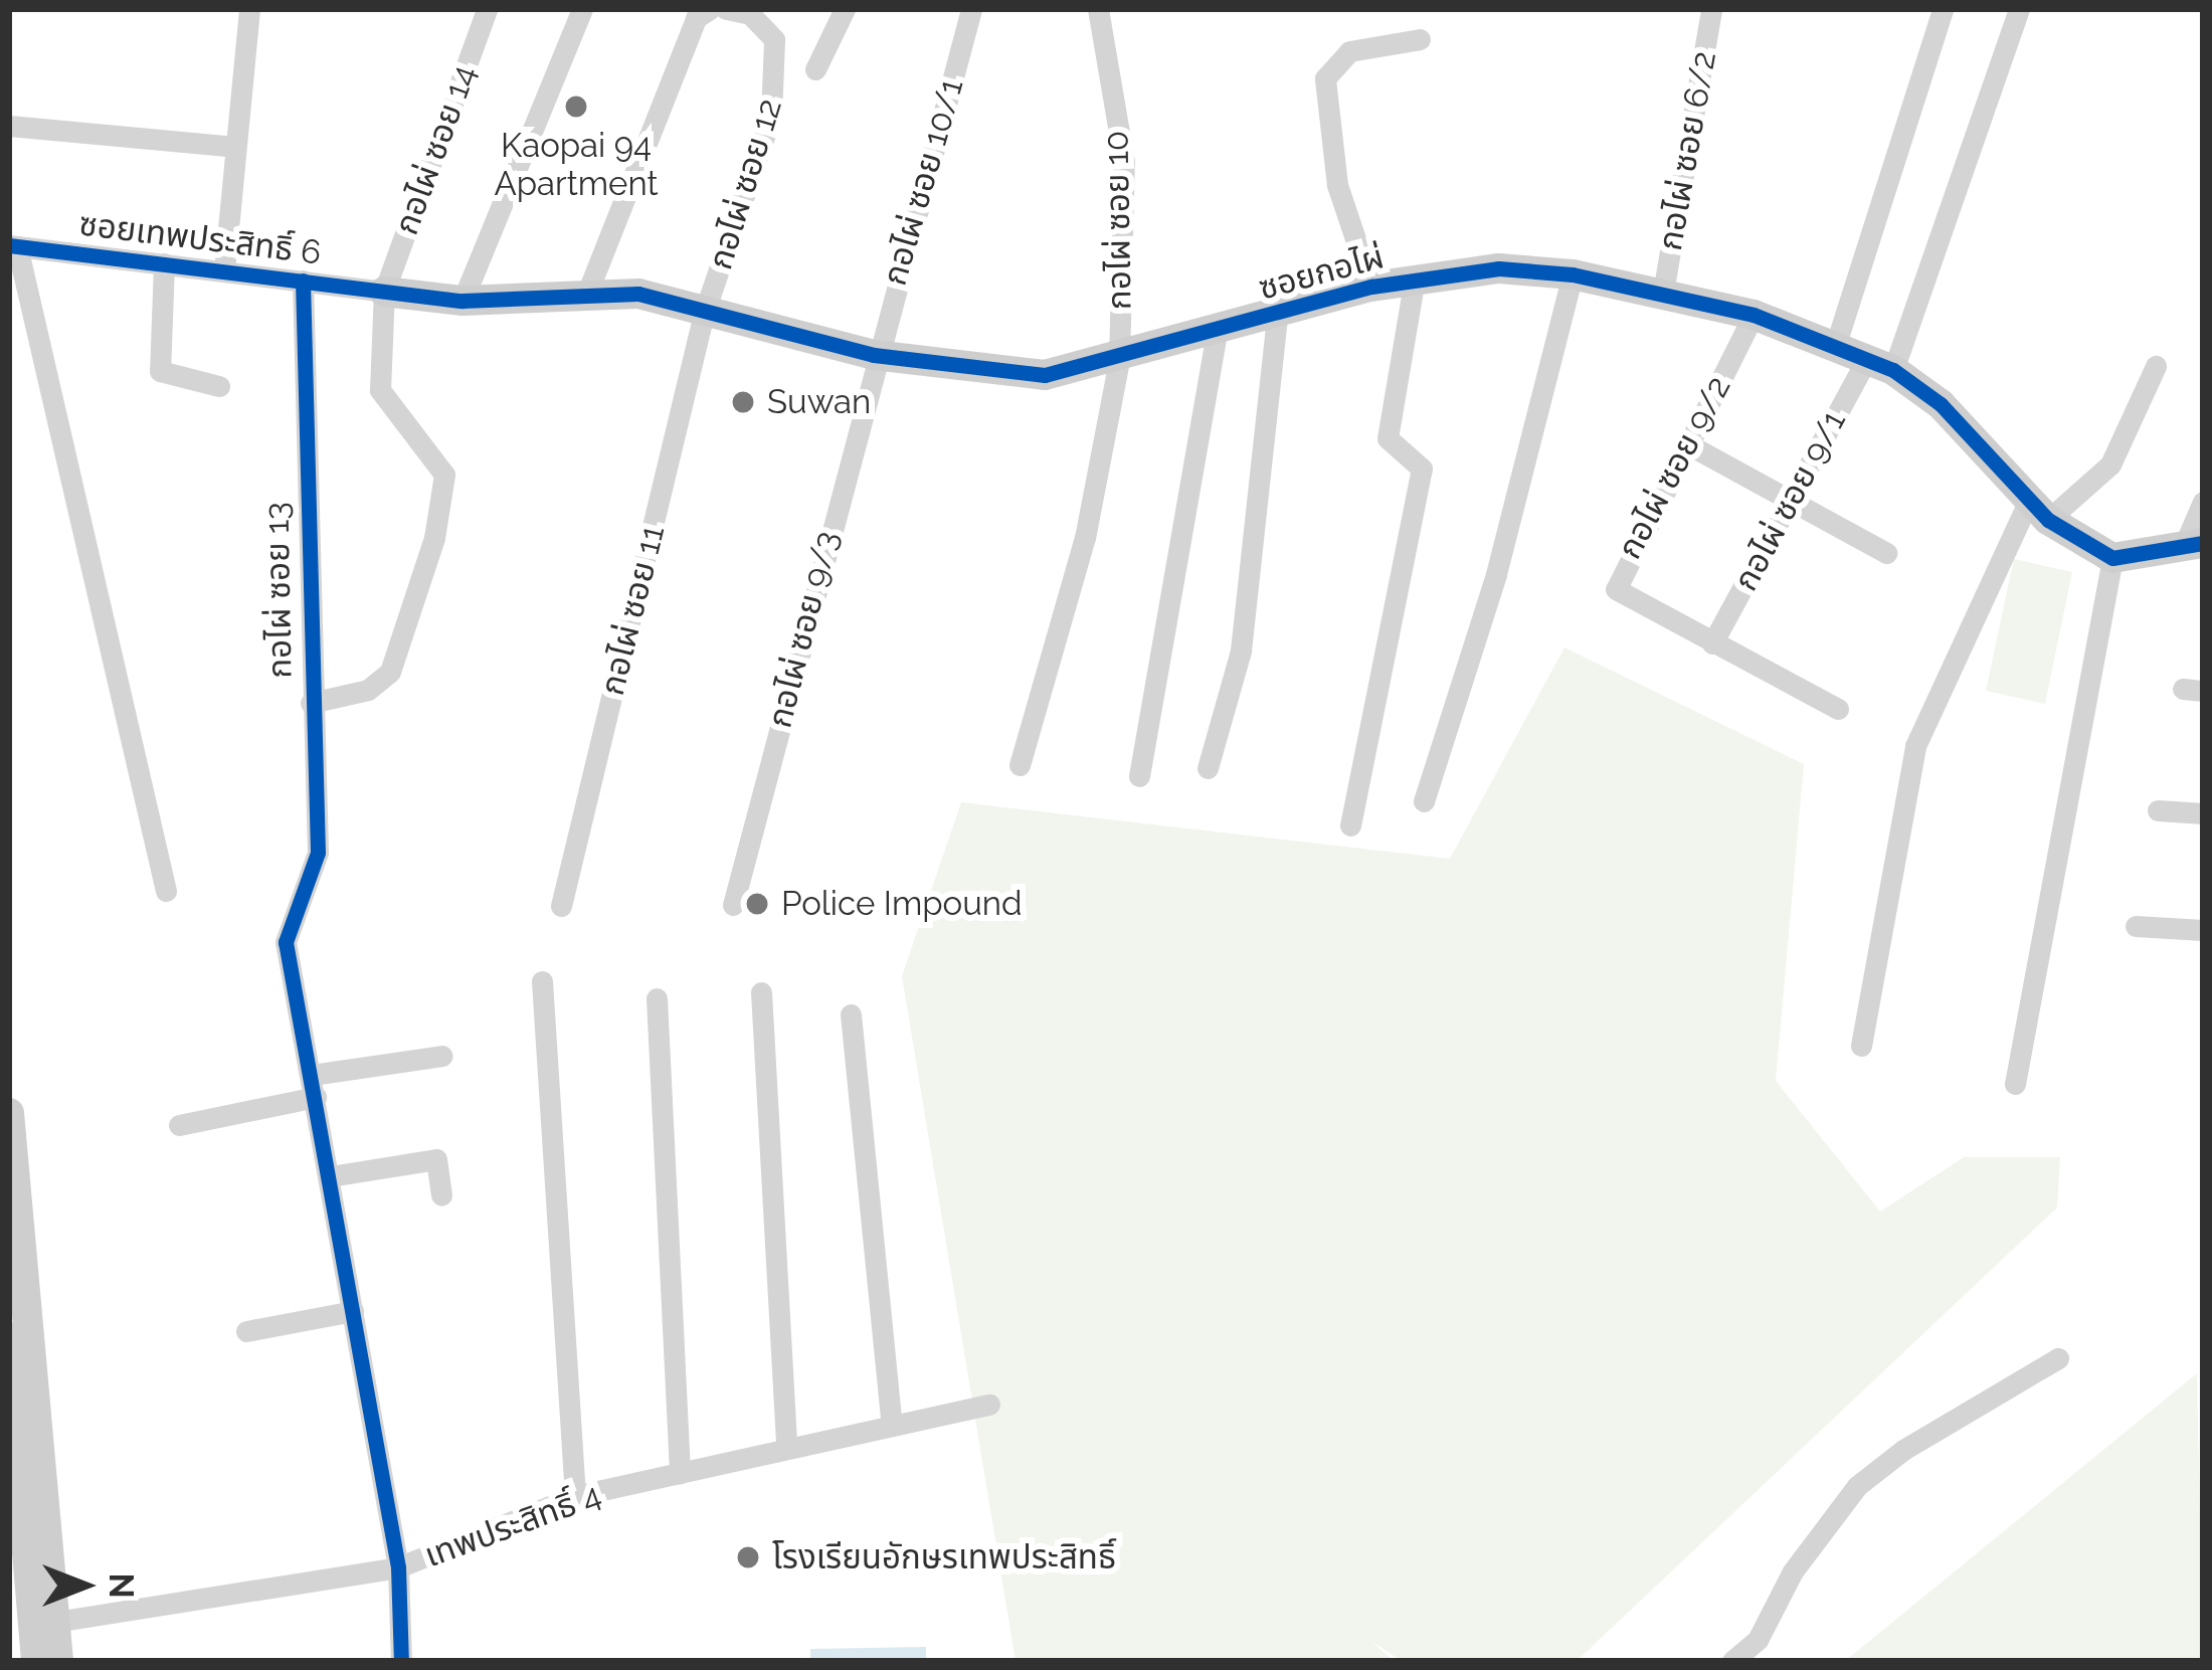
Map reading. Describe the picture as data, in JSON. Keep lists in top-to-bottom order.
{
  "streets": {
    "street": [
      "กอไผ่ ซอย 14",
      "กอไผ่ ซอย 6/2",
      "กอไผ่ ซอย 10/1",
      "กอไผ่ ซอย 12",
      "กอไผ่ ซอย 10",
      "ซอยเทพประสิทธิ์ 6",
      "ซอยกอไผ่",
      "กอไผ่ ซอย 9/2",
      "กอไผ่ ซอย 9/1",
      "กอไผ่ ซอย 13",
      "กอไผ่ ซอย 11",
      "กอไผ่ ซอย 9/3",
      "เทพประสิทธิ์ 4"
    ]
  },
  "crossings": [
    ["กอไผ่ ซอย 14", "ซอยเทพประสิทธิ์ 6"],
    ["กอไผ่ ซอย 14", "ซอยกอไผ่"],
    ["กอไผ่ ซอย 14", "กอไผ่ ซอย 13"],
    ["กอไผ่ ซอย 6/2", "ซอยกอไผ่"],
    ["กอไผ่ ซอย 10/1", "ซอยกอไผ่"],
    ["กอไผ่ ซอย 10/1", "กอไผ่ ซอย 9/3"],
    ["กอไผ่ ซอย 12", "ซอยกอไผ่"],
    ["กอไผ่ ซอย 12", "กอไผ่ ซอย 11"],
    ["กอไผ่ ซอย 10", "ซอยกอไผ่"],
    ["ซอยเทพประสิทธิ์ 6", "ซอยกอไผ่"],
    ["ซอยเทพประสิทธิ์ 6", "กอไผ่ ซอย 13"],
    ["ซอยกอไผ่", "กอไผ่ ซอย 9/2"],
    ["ซอยกอไผ่", "กอไผ่ ซอย 9/1"],
    ["ซอยกอไผ่", "กอไผ่ ซอย 11"],
    ["ซอยกอไผ่", "กอไผ่ ซอย 9/3"],
    ["กอไผ่ ซอย 9/2", "กอไผ่ ซอย 9/1"],
    ["กอไผ่ ซอย 13", "เทพประสิทธิ์ 4"]
  ],
  "places": [
    "Kaopai 94 Apartment",
    "Suwan",
    "Police Impound",
    "โรงเรียนอักษรเทพประสิทธิ์"
  ],
  "north": "right"
}
